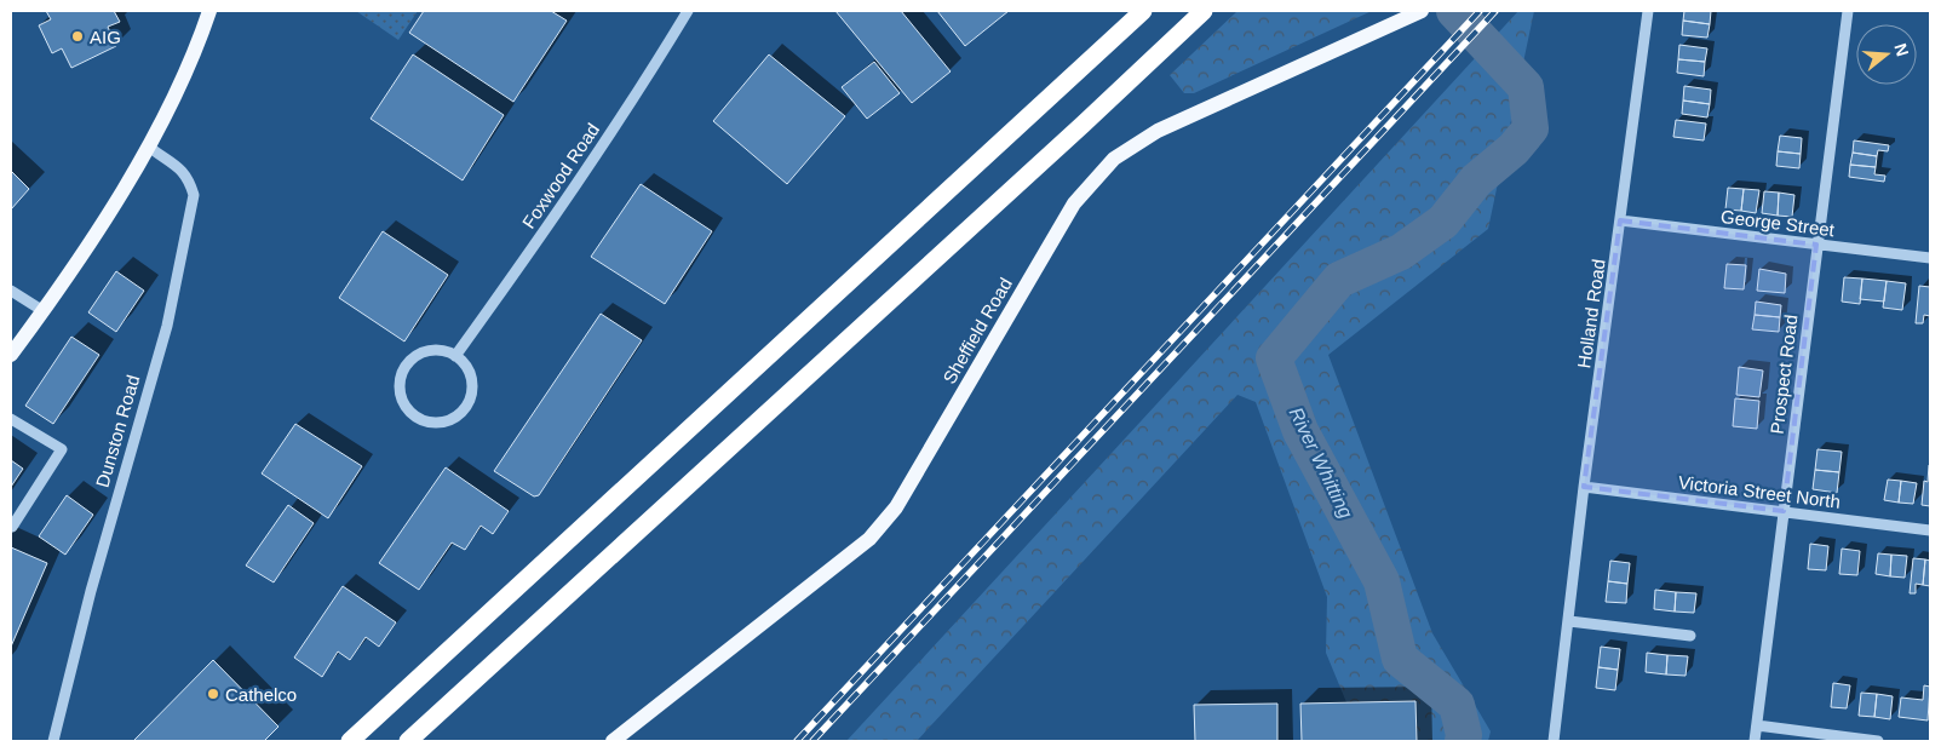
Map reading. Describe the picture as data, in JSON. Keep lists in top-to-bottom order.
{
  "streets": {
    "main road": ["Sheffield Road"],
    "street": [
      "Foxwood Road",
      "George Street",
      "Holland Road",
      "Prospect Road",
      "Dunston Road",
      "Victoria Street North"
    ]
  },
  "crossings": [
    ["George Street", "Holland Road"],
    ["George Street", "Prospect Road"],
    ["Holland Road", "Victoria Street North"],
    ["Prospect Road", "Victoria Street North"]
  ],
  "water": ["River Whitting"],
  "places": ["AIG", "Cathelco"],
  "north": "right"
}
